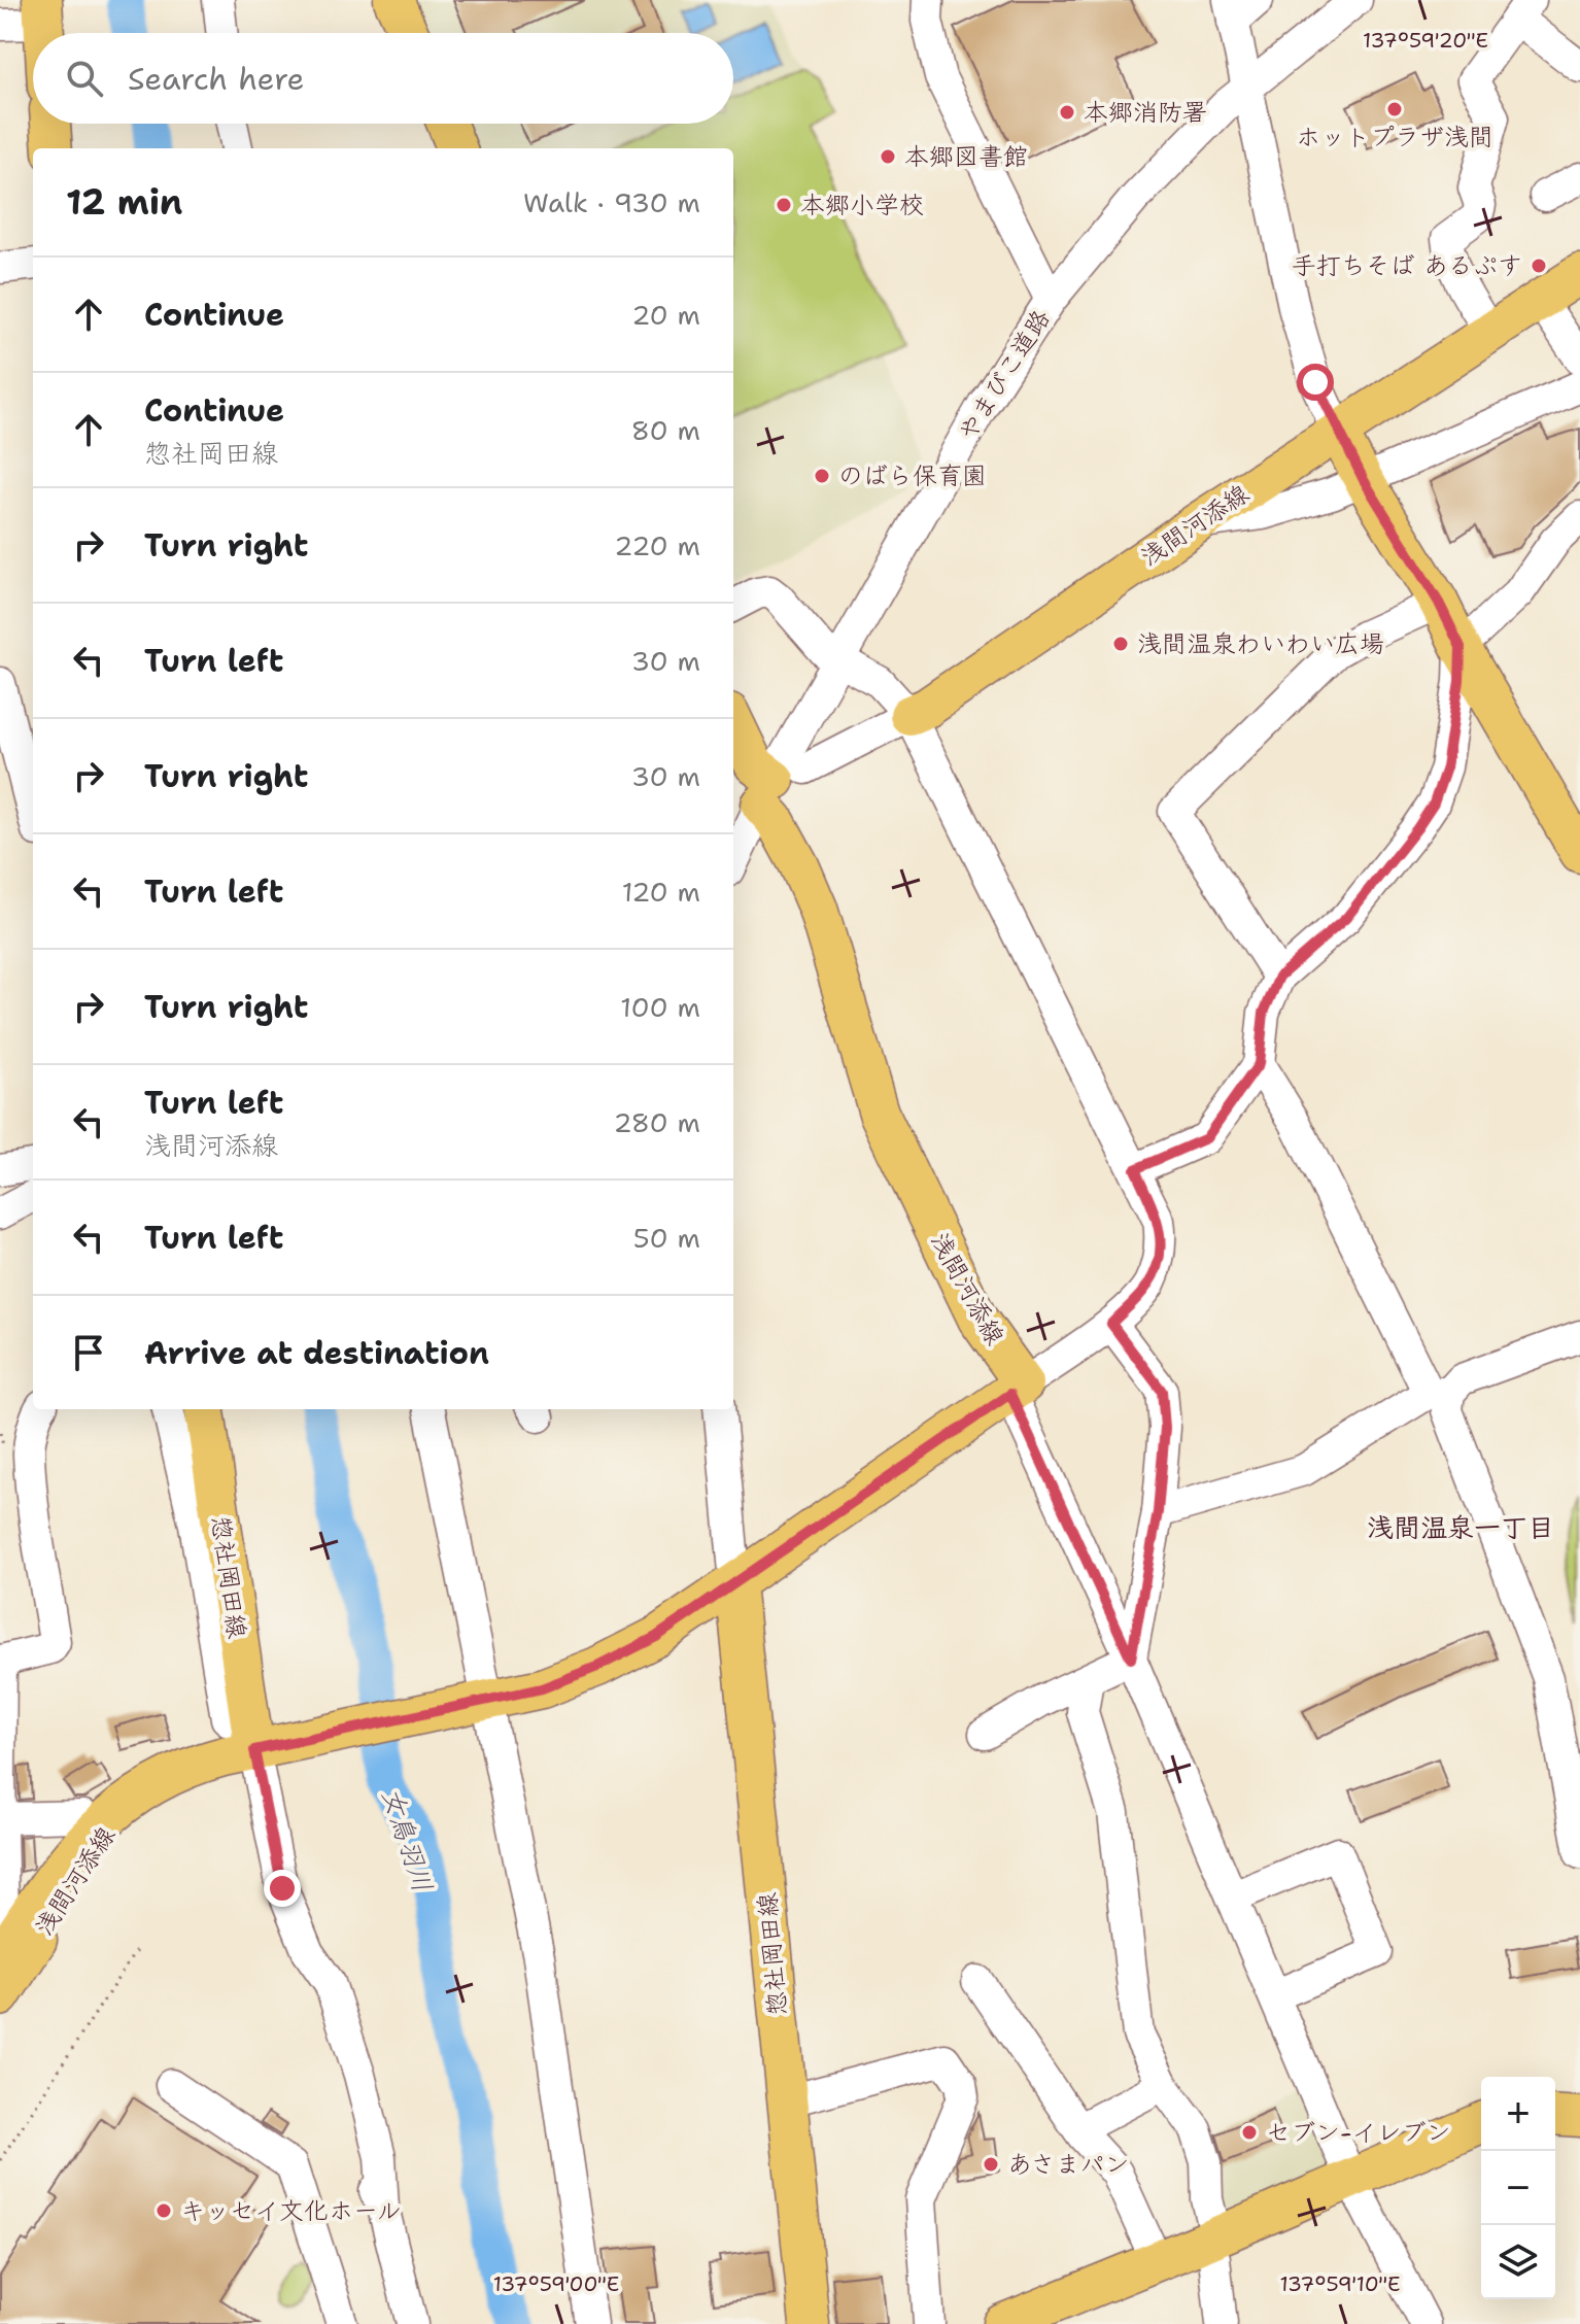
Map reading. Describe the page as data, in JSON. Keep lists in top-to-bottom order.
{
  "streets": {
    "main road": ["浅間河添線", "惣社岡田線"],
    "street": ["やまびこ道路"]
  },
  "crossings": [
    ["やまびこ道路", "浅間河添線"],
    ["浅間河添線", "惣社岡田線"]
  ],
  "districts": ["浅間温泉一丁目"],
  "water": ["女鳥羽川"],
  "places": [
    "ホットプラザ浅間",
    "本郷消防署",
    "本郷図書館",
    "本郷小学校",
    "手打ちそば あるぷす",
    "のばら保育園",
    "浅間温泉わいわい広場",
    "セブン-イレブン",
    "あさまパン",
    "キッセイ文化ホール"
  ],
  "page": {
    "search": "Search here",
    "heading": ["12 min", "Walk · 930 m"],
    "list": [
      ["Continue", "20 m"],
      ["Continue", "惣社岡田線", "80 m"],
      ["Turn right", "220 m"],
      ["Turn left", "30 m"],
      ["Turn right", "30 m"],
      ["Turn left", "120 m"],
      ["Turn right", "100 m"],
      ["Turn left", "浅間河添線", "280 m"],
      ["Turn left", "50 m"],
      "Arrive at destination"
    ],
    "map_buttons": ["+", "−"]
  },
  "coordinates": ["137°59'20\"E", "137°59'00\"E", "137°59'10\"E"]
}
